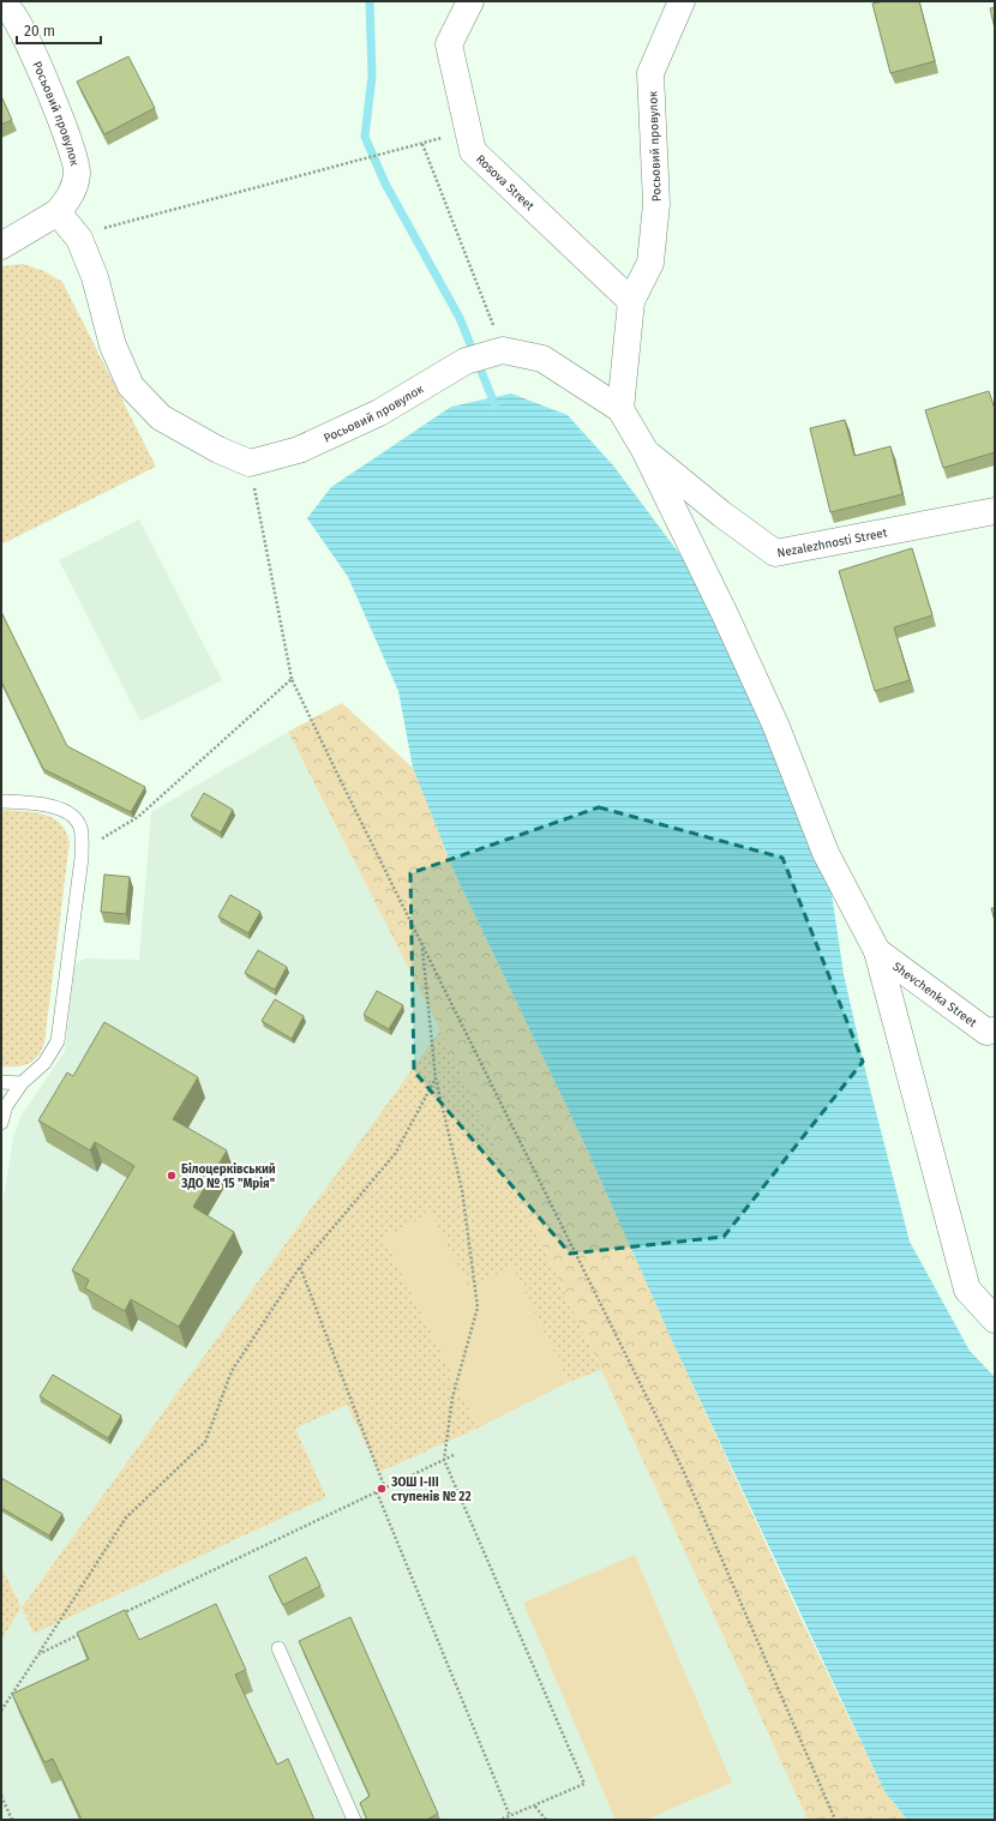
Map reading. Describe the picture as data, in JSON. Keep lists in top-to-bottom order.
{
  "streets": {
    "street": [
      "Росьовий провулок",
      "Rosova Street",
      "Nezalezhnosti Street",
      "Shevchenka Street"
    ]
  },
  "crossings": [
    ["Росьовий провулок", "Rosova Street"]
  ],
  "places": ["Білоцерківський ЗДО № 15 \"Мрія\"", "ЗОШ І-ІІІ ступенів № 22"],
  "scale_bar": "20 m"
}
